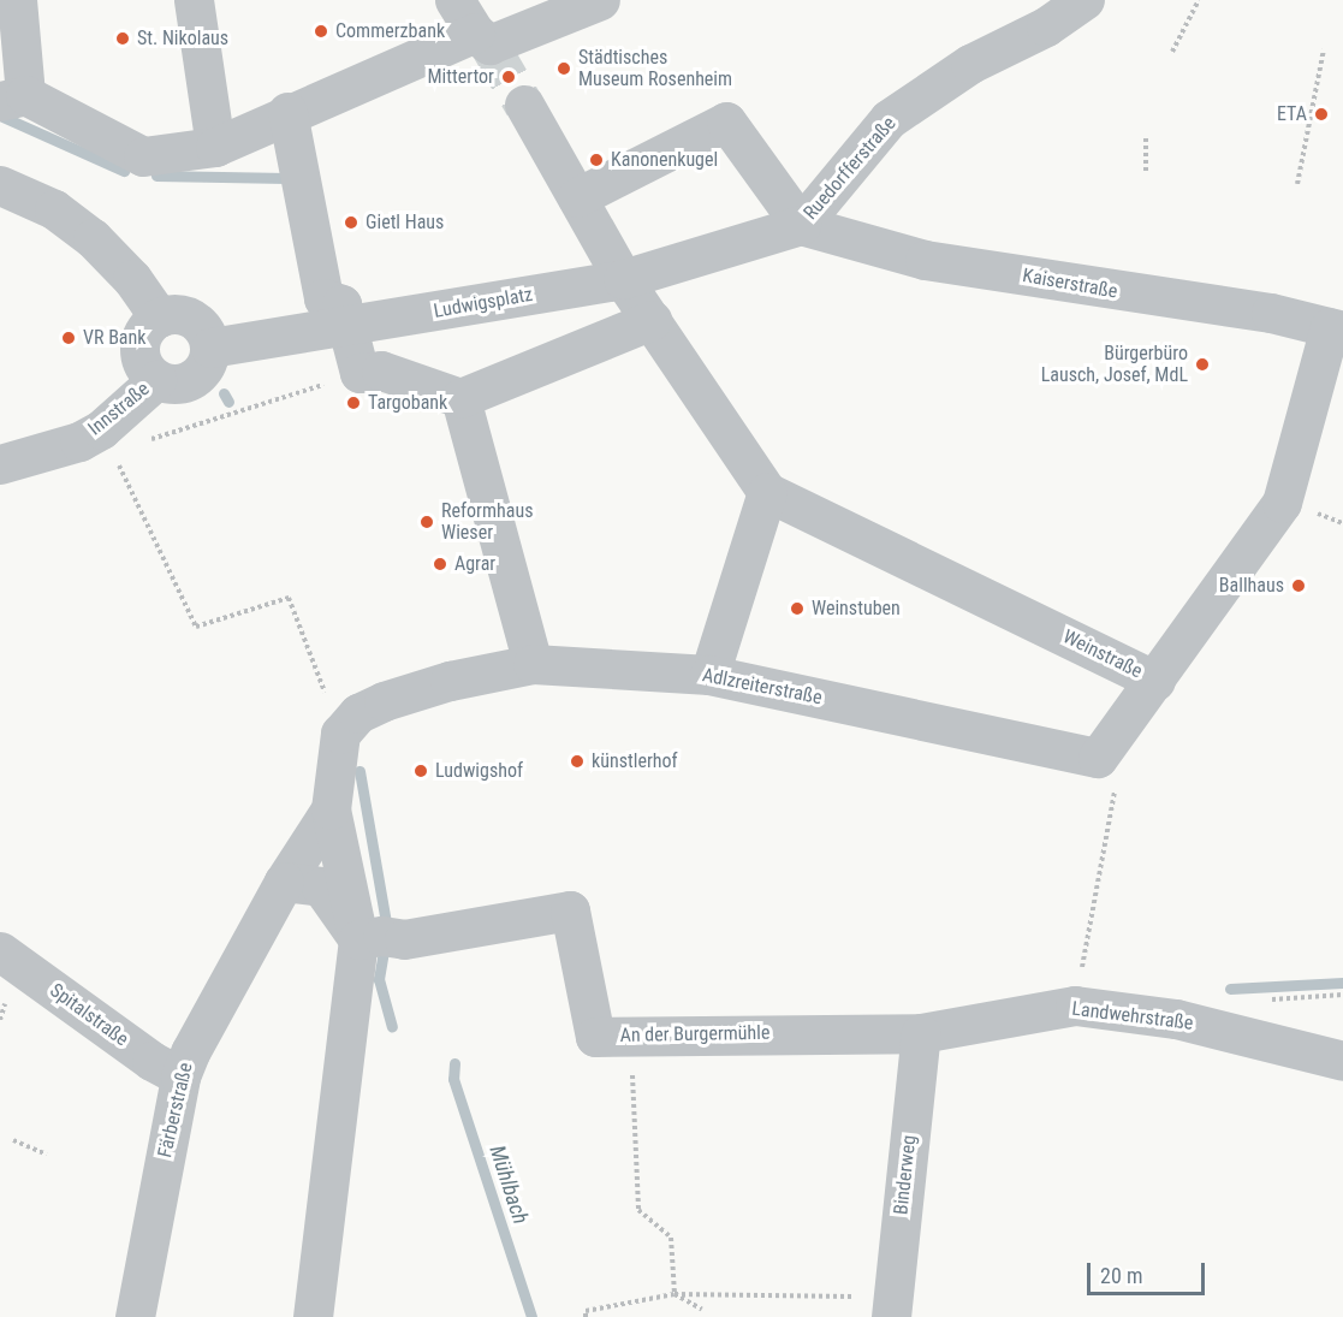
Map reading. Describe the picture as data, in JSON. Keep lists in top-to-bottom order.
{
  "streets": {
    "street": [
      "Ruedorfferstraße",
      "Kaiserstraße",
      "Ludwigsplatz",
      "Innstraße",
      "Weinstraße",
      "Adlzreiterstraße",
      "Spitalstraße",
      "Landwehrstraße",
      "An der Burgermühle",
      "Färberstraße",
      "Binderweg"
    ]
  },
  "crossings": [
    ["Ruedorfferstraße", "Kaiserstraße"],
    ["Ruedorfferstraße", "Ludwigsplatz"],
    ["Kaiserstraße", "Ludwigsplatz"],
    ["Kaiserstraße", "Weinstraße"],
    ["Ludwigsplatz", "Innstraße"],
    ["Ludwigsplatz", "Weinstraße"],
    ["Adlzreiterstraße", "Färberstraße"],
    ["Spitalstraße", "Färberstraße"],
    ["Landwehrstraße", "An der Burgermühle"],
    ["Landwehrstraße", "Binderweg"],
    ["An der Burgermühle", "Färberstraße"],
    ["An der Burgermühle", "Binderweg"]
  ],
  "water": ["Mühlbach"],
  "places": [
    "Commerzbank",
    "St. Nikolaus",
    "Städtisches Museum Rosenheim",
    "Mittertor",
    "ETA",
    "Kanonenkugel",
    "Gietl Haus",
    "VR Bank",
    "Bürgerbüro Lausch, Josef, MdL",
    "Targobank",
    "Reformhaus Wieser",
    "Agrar",
    "Ballhaus",
    "Weinstuben",
    "künstlerhof",
    "Ludwigshof"
  ],
  "scale_bar": "20 m"
}
